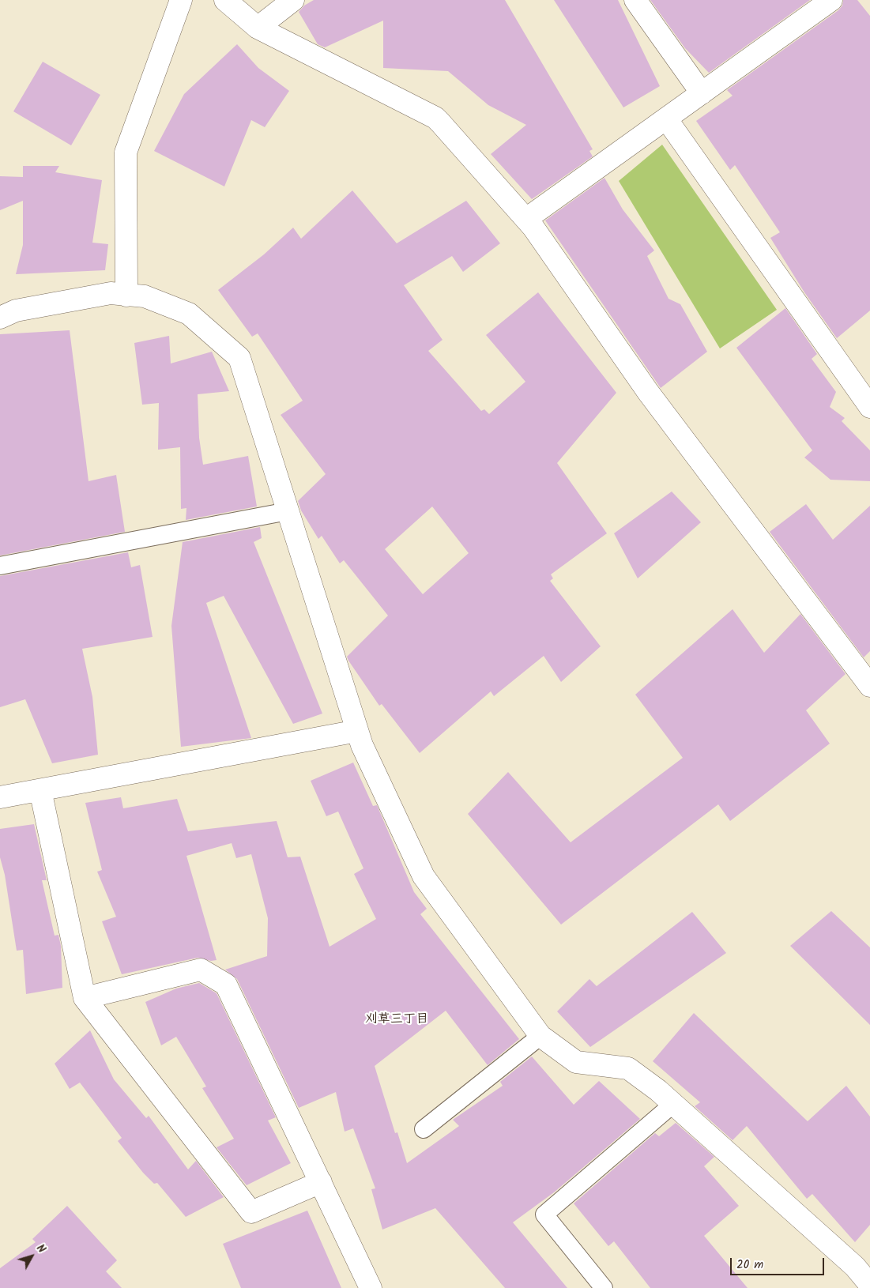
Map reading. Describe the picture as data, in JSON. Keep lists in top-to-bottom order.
{
  "districts": ["刈草三丁目"],
  "scale_bar": "20 m",
  "north": "top right"
}
